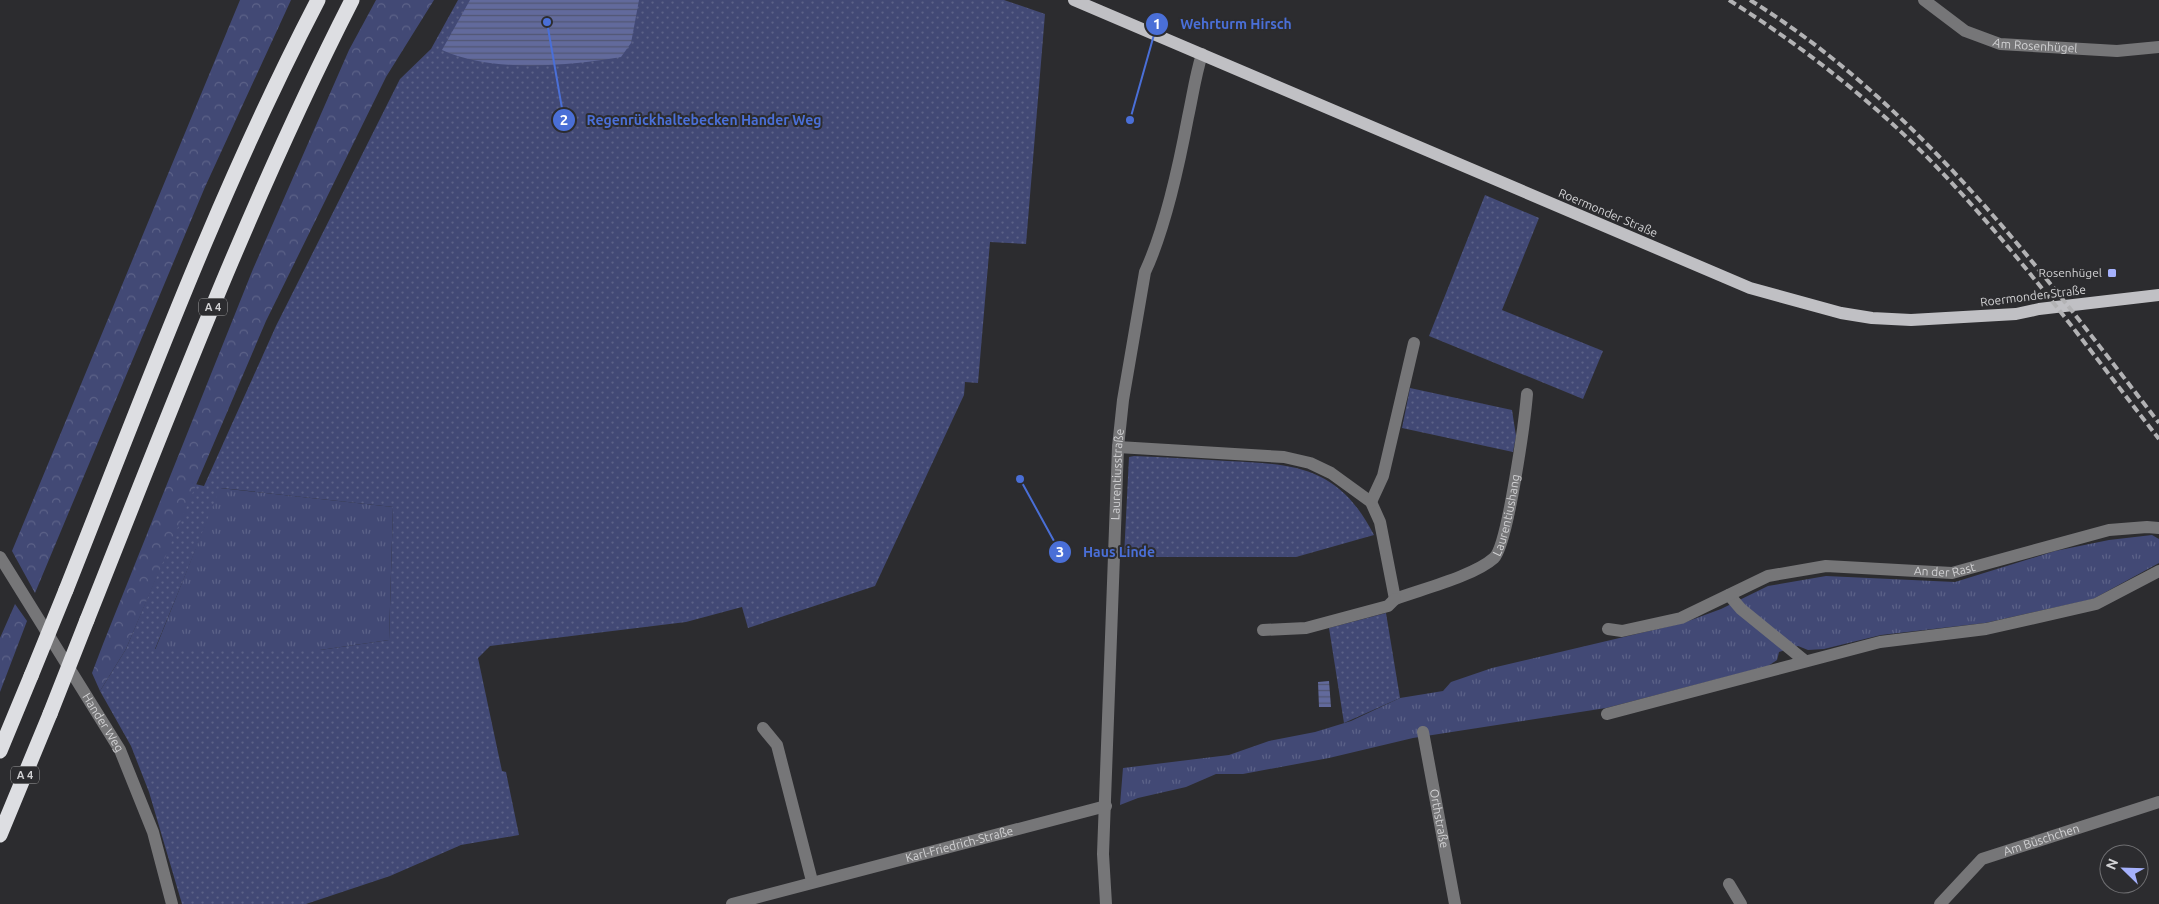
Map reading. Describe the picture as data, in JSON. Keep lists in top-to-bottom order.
{
  "streets": {
    "highway": ["A 4"],
    "main road": ["Roermonder Straße"],
    "street": [
      "Am Rosenhügel",
      "Laurentiusstraße",
      "Laurentiushang",
      "An der Rast",
      "Hander Weg",
      "Orthstraße",
      "Am Büschchen",
      "Karl-Friedrich-Straße"
    ]
  },
  "crossings": [
    ["Roermonder Straße", "Laurentiusstraße"],
    ["Laurentiusstraße", "Karl-Friedrich-Straße"]
  ],
  "places": {
    "other": ["Regenrückhaltebecken Hander Weg", "Wehrturm Hirsch", "Haus Linde"],
    "transit": ["Rosenhügel"]
  },
  "north": "top left"
}
